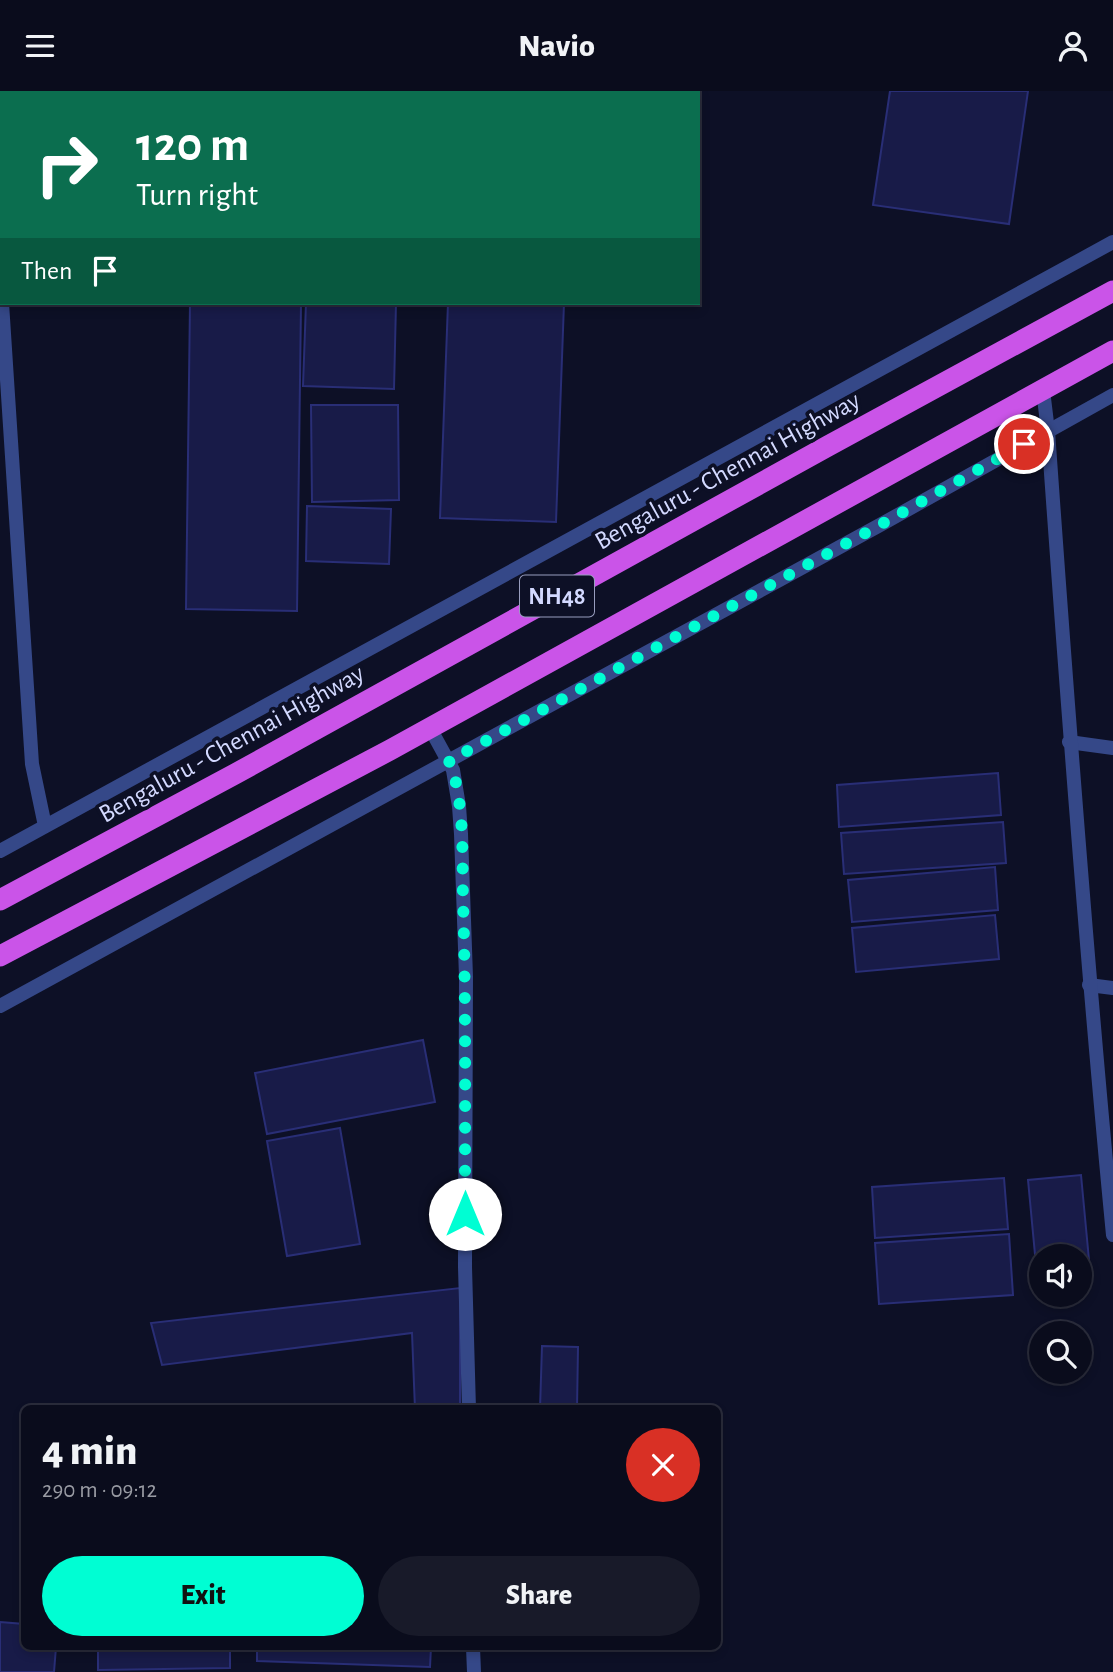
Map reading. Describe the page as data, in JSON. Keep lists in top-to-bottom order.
{
  "streets": {
    "highway": ["Bengaluru - Chennai Highway", "NH48"]
  },
  "page": {
    "header": "Navio",
    "turn": ["120 m", "Turn right"],
    "then": "Then",
    "heading": ["4 min", "290 m · 09:12"],
    "buttons": ["Exit", "Share"]
  }
}
